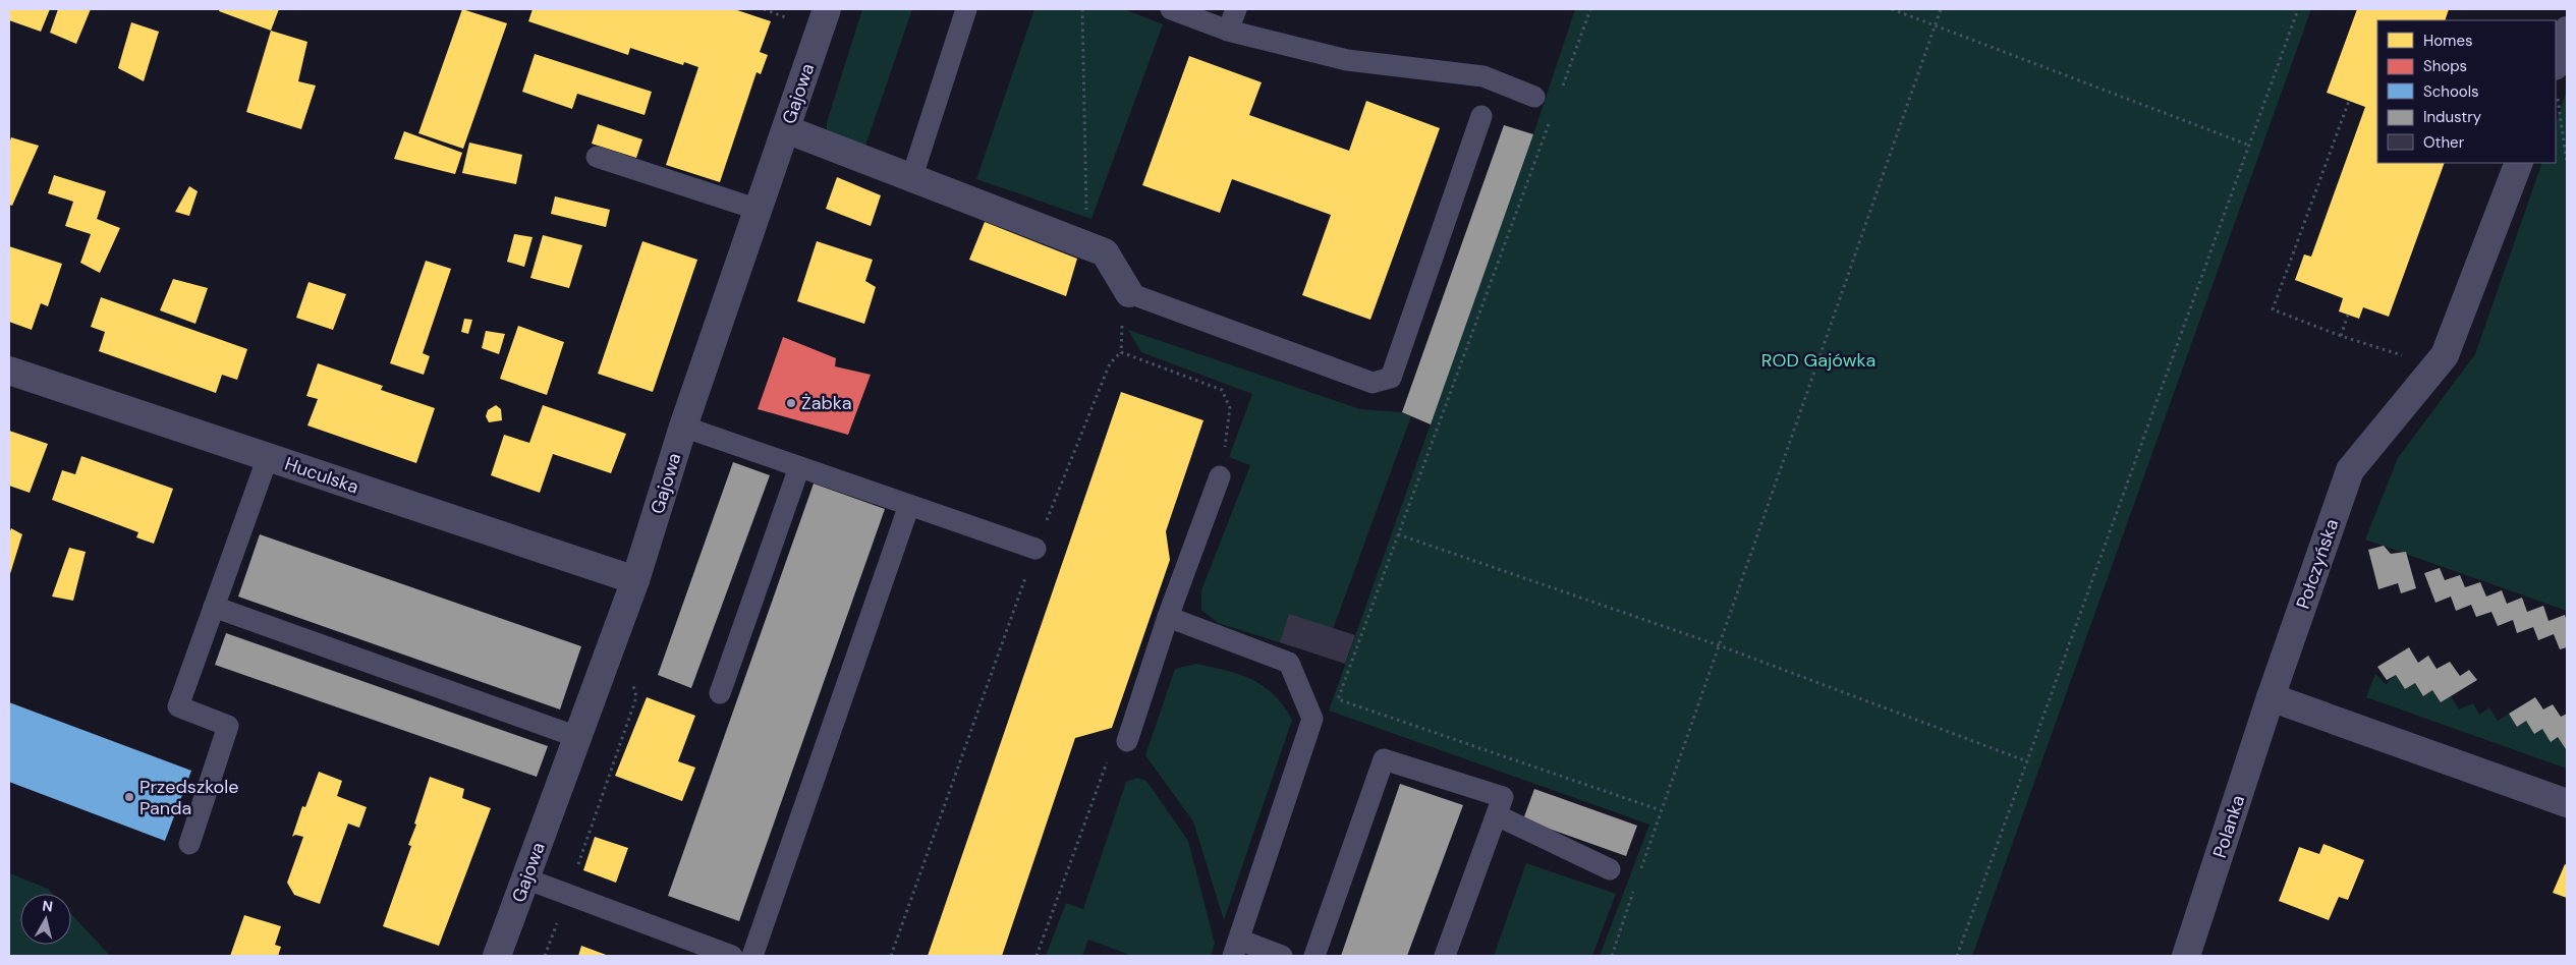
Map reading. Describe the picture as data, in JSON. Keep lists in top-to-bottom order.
{
  "streets": {
    "street": [
      "Gajowa",
      "Huculska",
      "Połczyńska",
      "Polanka"
    ]
  },
  "crossings": [
    ["Gajowa", "Huculska"],
    ["Połczyńska", "Polanka"]
  ],
  "parks": ["ROD Gajówka"],
  "places": ["Żabka", "Przedszkole Panda"],
  "legend": [
    "Homes",
    "Shops",
    "Schools",
    "Industry",
    "Other"
  ],
  "north": "top"
}
